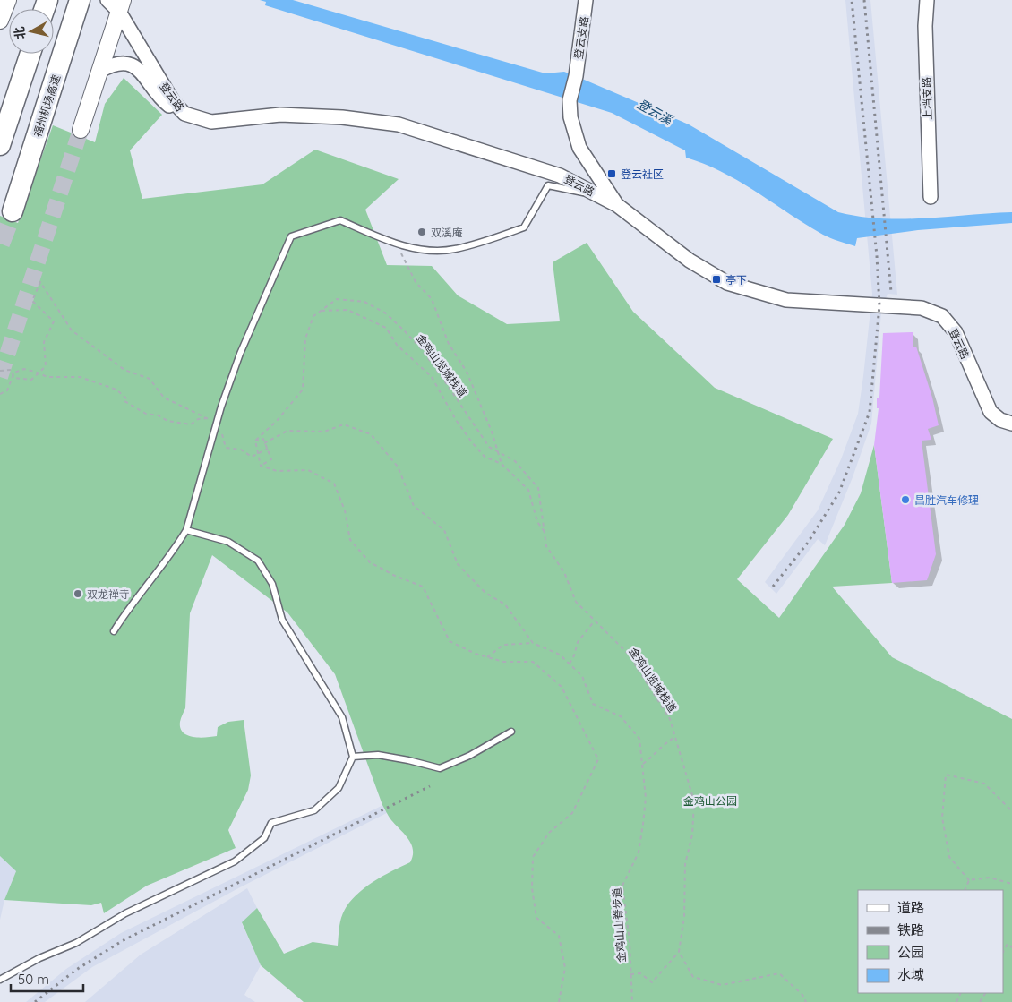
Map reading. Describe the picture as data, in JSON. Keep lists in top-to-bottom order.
{
  "streets": {
    "highway": ["福州机场高速"],
    "street": ["登云支路", "登云路", "上垱支路"],
    "path": ["金鸡山览城栈道", "金鸡山山脊步道"]
  },
  "crossings": [
    ["登云支路", "登云路"]
  ],
  "water": ["登云溪"],
  "parks": ["金鸡山公园"],
  "places": {
    "transit": ["登云社区", "亭下"],
    "other": ["双溪庵", "昌胜汽车修理", "双龙禅寺"]
  },
  "legend": [
    "道路",
    "铁路",
    "公园",
    "水域"
  ],
  "scale_bar": "50 m",
  "north": "left"
}
